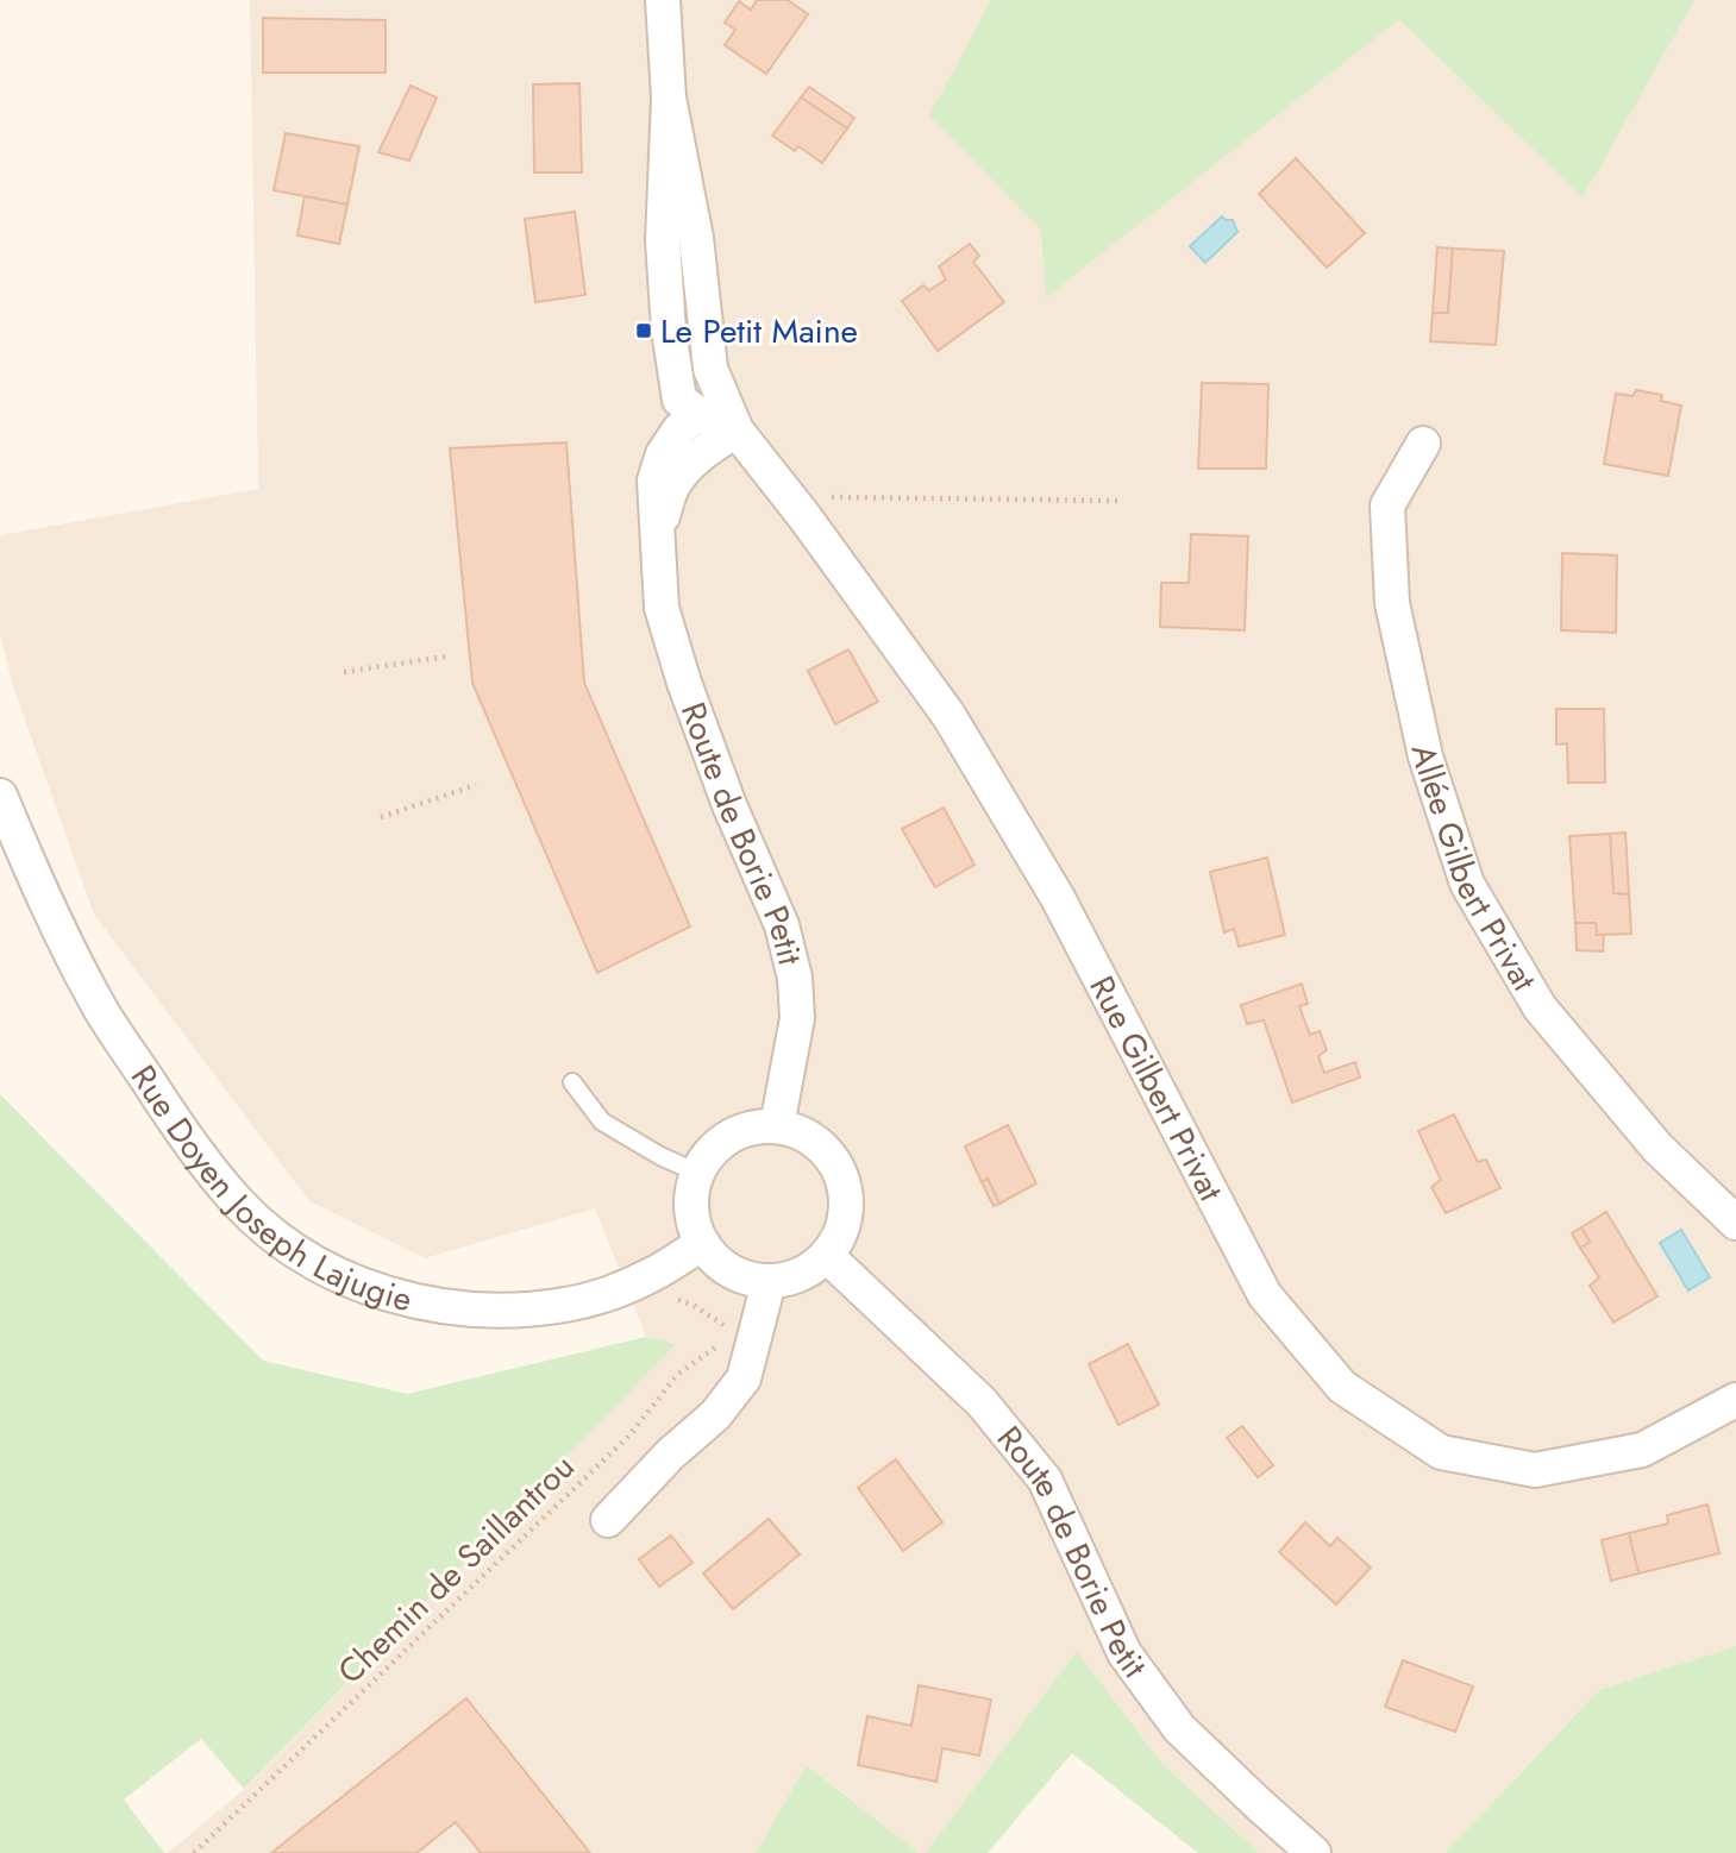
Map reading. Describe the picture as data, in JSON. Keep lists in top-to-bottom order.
{
  "streets": {
    "street": [
      "Route de Borie Petit",
      "Allée Gilbert Privat",
      "Rue Gilbert Privat",
      "Rue Doyen Joseph Lajugie"
    ],
    "path": ["Chemin de Saillantrou"]
  },
  "crossings": [
    ["Route de Borie Petit", "Rue Gilbert Privat"],
    ["Route de Borie Petit", "Rue Doyen Joseph Lajugie"]
  ],
  "places": {
    "transit": ["Le Petit Maine"]
  }
}
